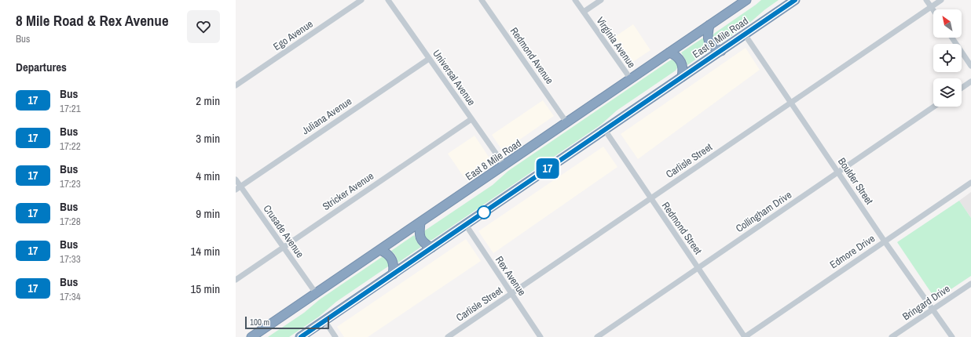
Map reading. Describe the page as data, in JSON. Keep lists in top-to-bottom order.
{
  "streets": {
    "highway": ["East 8 Mile Road"],
    "street": [
      "Ego Avenue",
      "Virginia Avenue",
      "Redmond Avenue",
      "Universal Avenue",
      "Juliana Avenue",
      "Carlisle Street",
      "Boulder Street",
      "Stricker Avenue",
      "Collingham Drive",
      "Redmond Street",
      "Crusade Avenue",
      "Edmore Drive",
      "Rex Avenue",
      "Bringard Drive"
    ]
  },
  "crossings": [
    ["East 8 Mile Road", "Virginia Avenue"],
    ["East 8 Mile Road", "Redmond Avenue"],
    ["East 8 Mile Road", "Universal Avenue"],
    ["East 8 Mile Road", "Boulder Street"],
    ["East 8 Mile Road", "Redmond Street"],
    ["East 8 Mile Road", "Crusade Avenue"],
    ["East 8 Mile Road", "Rex Avenue"],
    ["Universal Avenue", "Juliana Avenue"],
    ["Universal Avenue", "Stricker Avenue"],
    ["Juliana Avenue", "Crusade Avenue"],
    ["Carlisle Street", "Boulder Street"],
    ["Carlisle Street", "Redmond Street"],
    ["Carlisle Street", "Rex Avenue"],
    ["Boulder Street", "Collingham Drive"],
    ["Boulder Street", "Edmore Drive"],
    ["Boulder Street", "Bringard Drive"],
    ["Stricker Avenue", "Crusade Avenue"],
    ["Collingham Drive", "Redmond Street"],
    ["Redmond Street", "Edmore Drive"]
  ],
  "lines": ["bus line 17"],
  "scale_bar": "100 m",
  "north": "top left",
  "page": {
    "heading": [
      ["8 Mile Road & Rex Avenue", "Bus"],
      "Departures"
    ],
    "on_map": "17",
    "list": [
      {
        "mark": "17",
        "name": "Bus",
        "note": "17:21",
        "value": "2 min"
      },
      {
        "mark": "17",
        "name": "Bus",
        "note": "17:22",
        "value": "3 min"
      },
      {
        "mark": "17",
        "name": "Bus",
        "note": "17:23",
        "value": "4 min"
      },
      {
        "mark": "17",
        "name": "Bus",
        "note": "17:28",
        "value": "9 min"
      },
      {
        "mark": "17",
        "name": "Bus",
        "note": "17:33",
        "value": "14 min"
      },
      {
        "mark": "17",
        "name": "Bus",
        "note": "17:34",
        "value": "15 min"
      }
    ],
    "scale": "100 m"
  }
}
